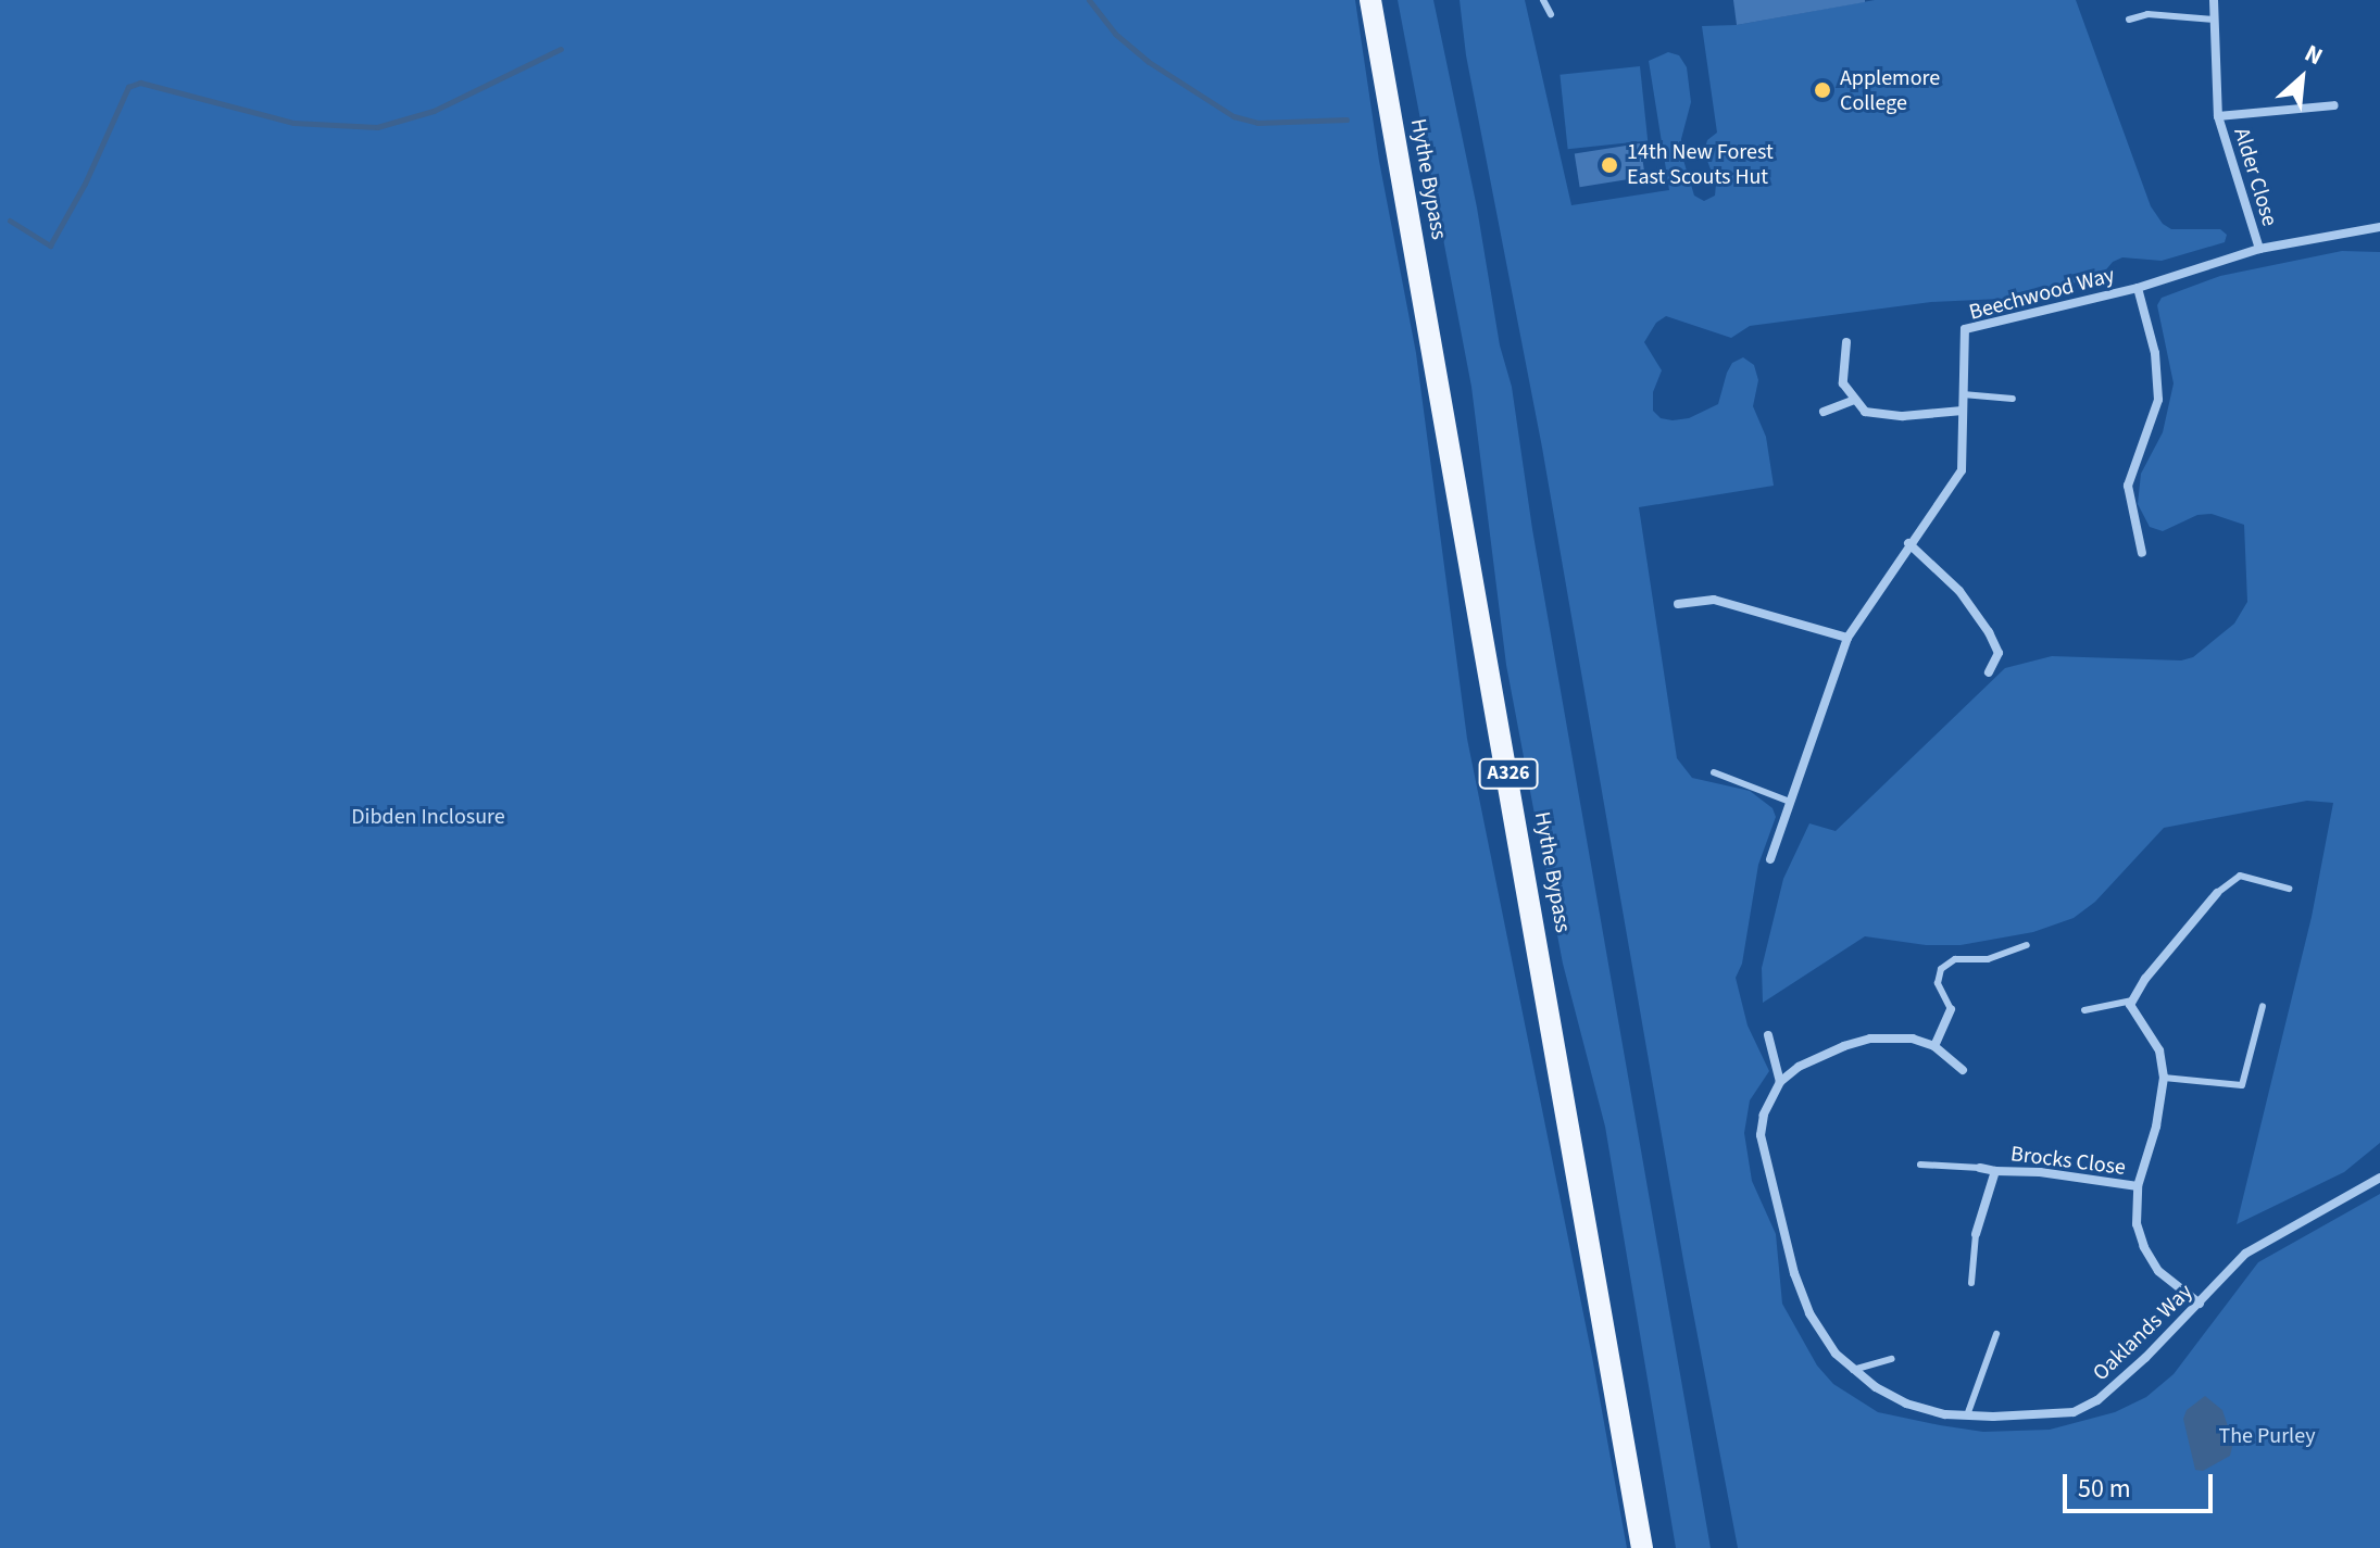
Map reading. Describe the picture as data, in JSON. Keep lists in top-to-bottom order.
{
  "streets": {
    "main road": ["Hythe Bypass", "A326"],
    "street": [
      "Alder Close",
      "Beechwood Way",
      "Brocks Close",
      "Oaklands Way"
    ]
  },
  "crossings": [
    ["Alder Close", "Beechwood Way"]
  ],
  "parks": ["Dibden Inclosure", "The Purley"],
  "places": ["Applemore College", "14th New Forest East Scouts Hut"],
  "scale_bar": "50 m",
  "north": "top right"
}
